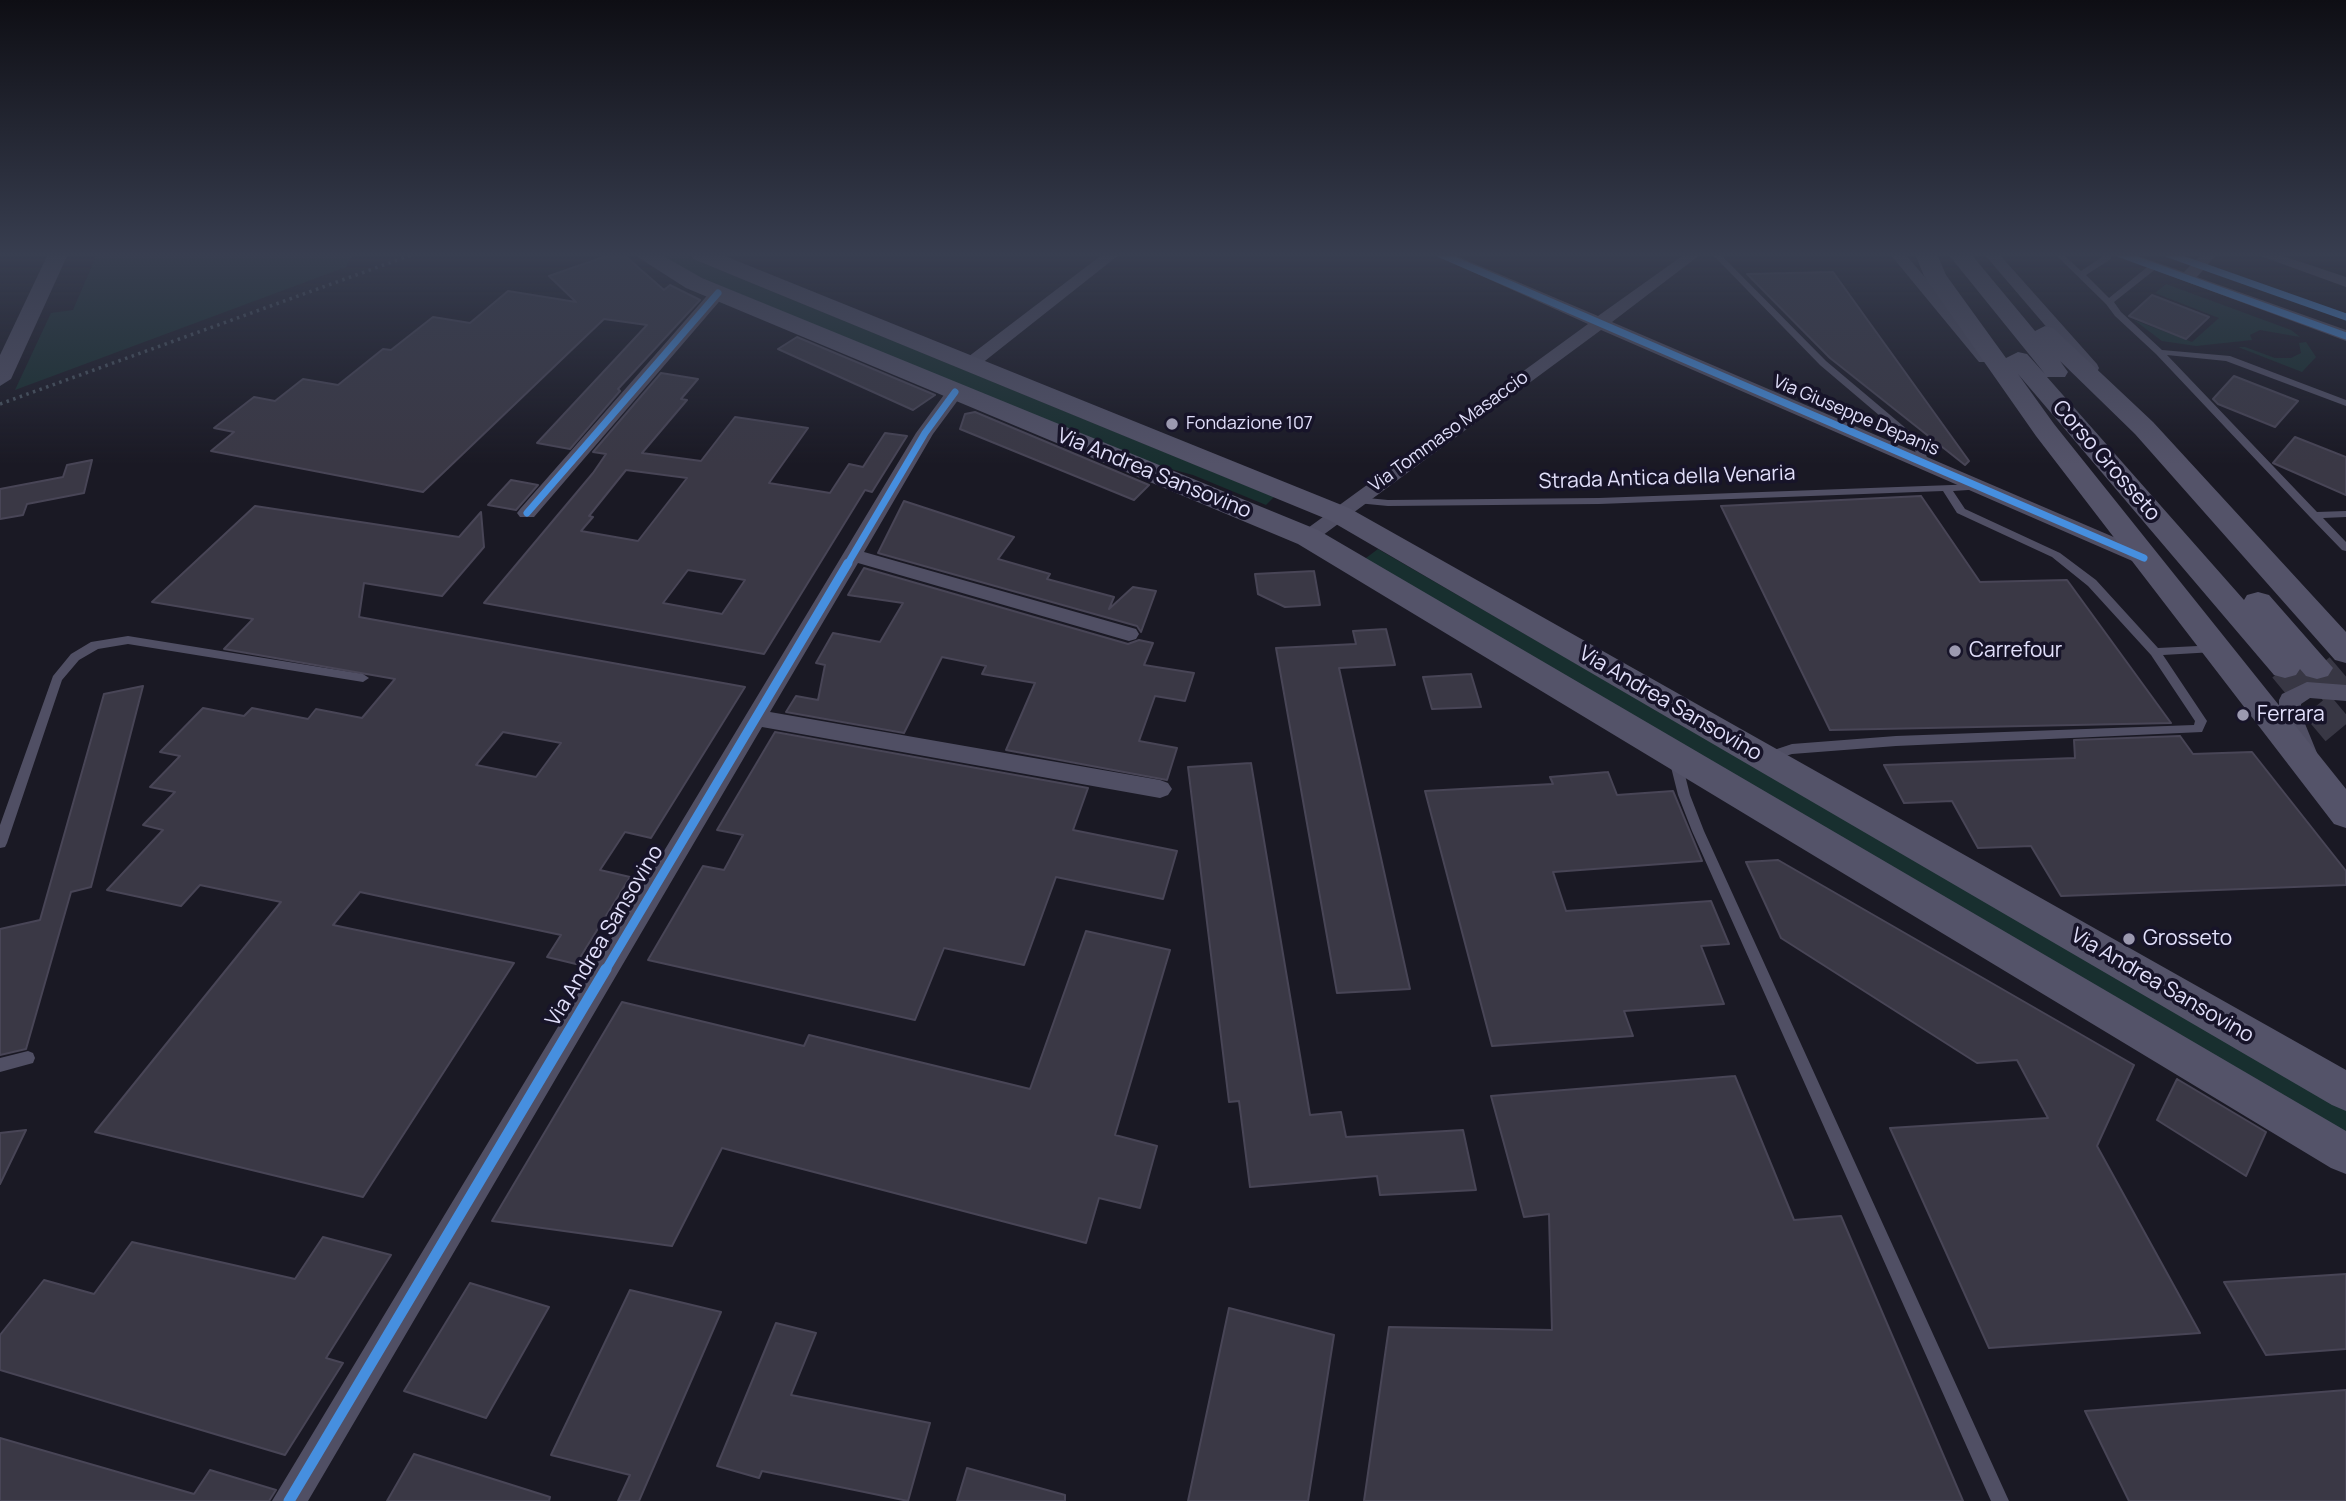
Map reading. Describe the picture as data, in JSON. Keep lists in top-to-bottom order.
{
  "streets": {
    "main road": ["Corso Grosseto", "Via Andrea Sansovino"],
    "street": ["Via Giuseppe Depanis", "Via Tommaso Masaccio"],
    "lane": ["Strada Antica della Venaria"]
  },
  "crossings": [
    ["Via Giuseppe Depanis", "Corso Grosseto"],
    ["Via Giuseppe Depanis", "Strada Antica della Venaria"],
    ["Via Tommaso Masaccio", "Via Andrea Sansovino"],
    ["Via Tommaso Masaccio", "Strada Antica della Venaria"],
    ["Via Andrea Sansovino", "Strada Antica della Venaria"]
  ],
  "places": [
    "Fondazione 107",
    "Carrefour",
    "Ferrara",
    "Grosseto"
  ]
}
